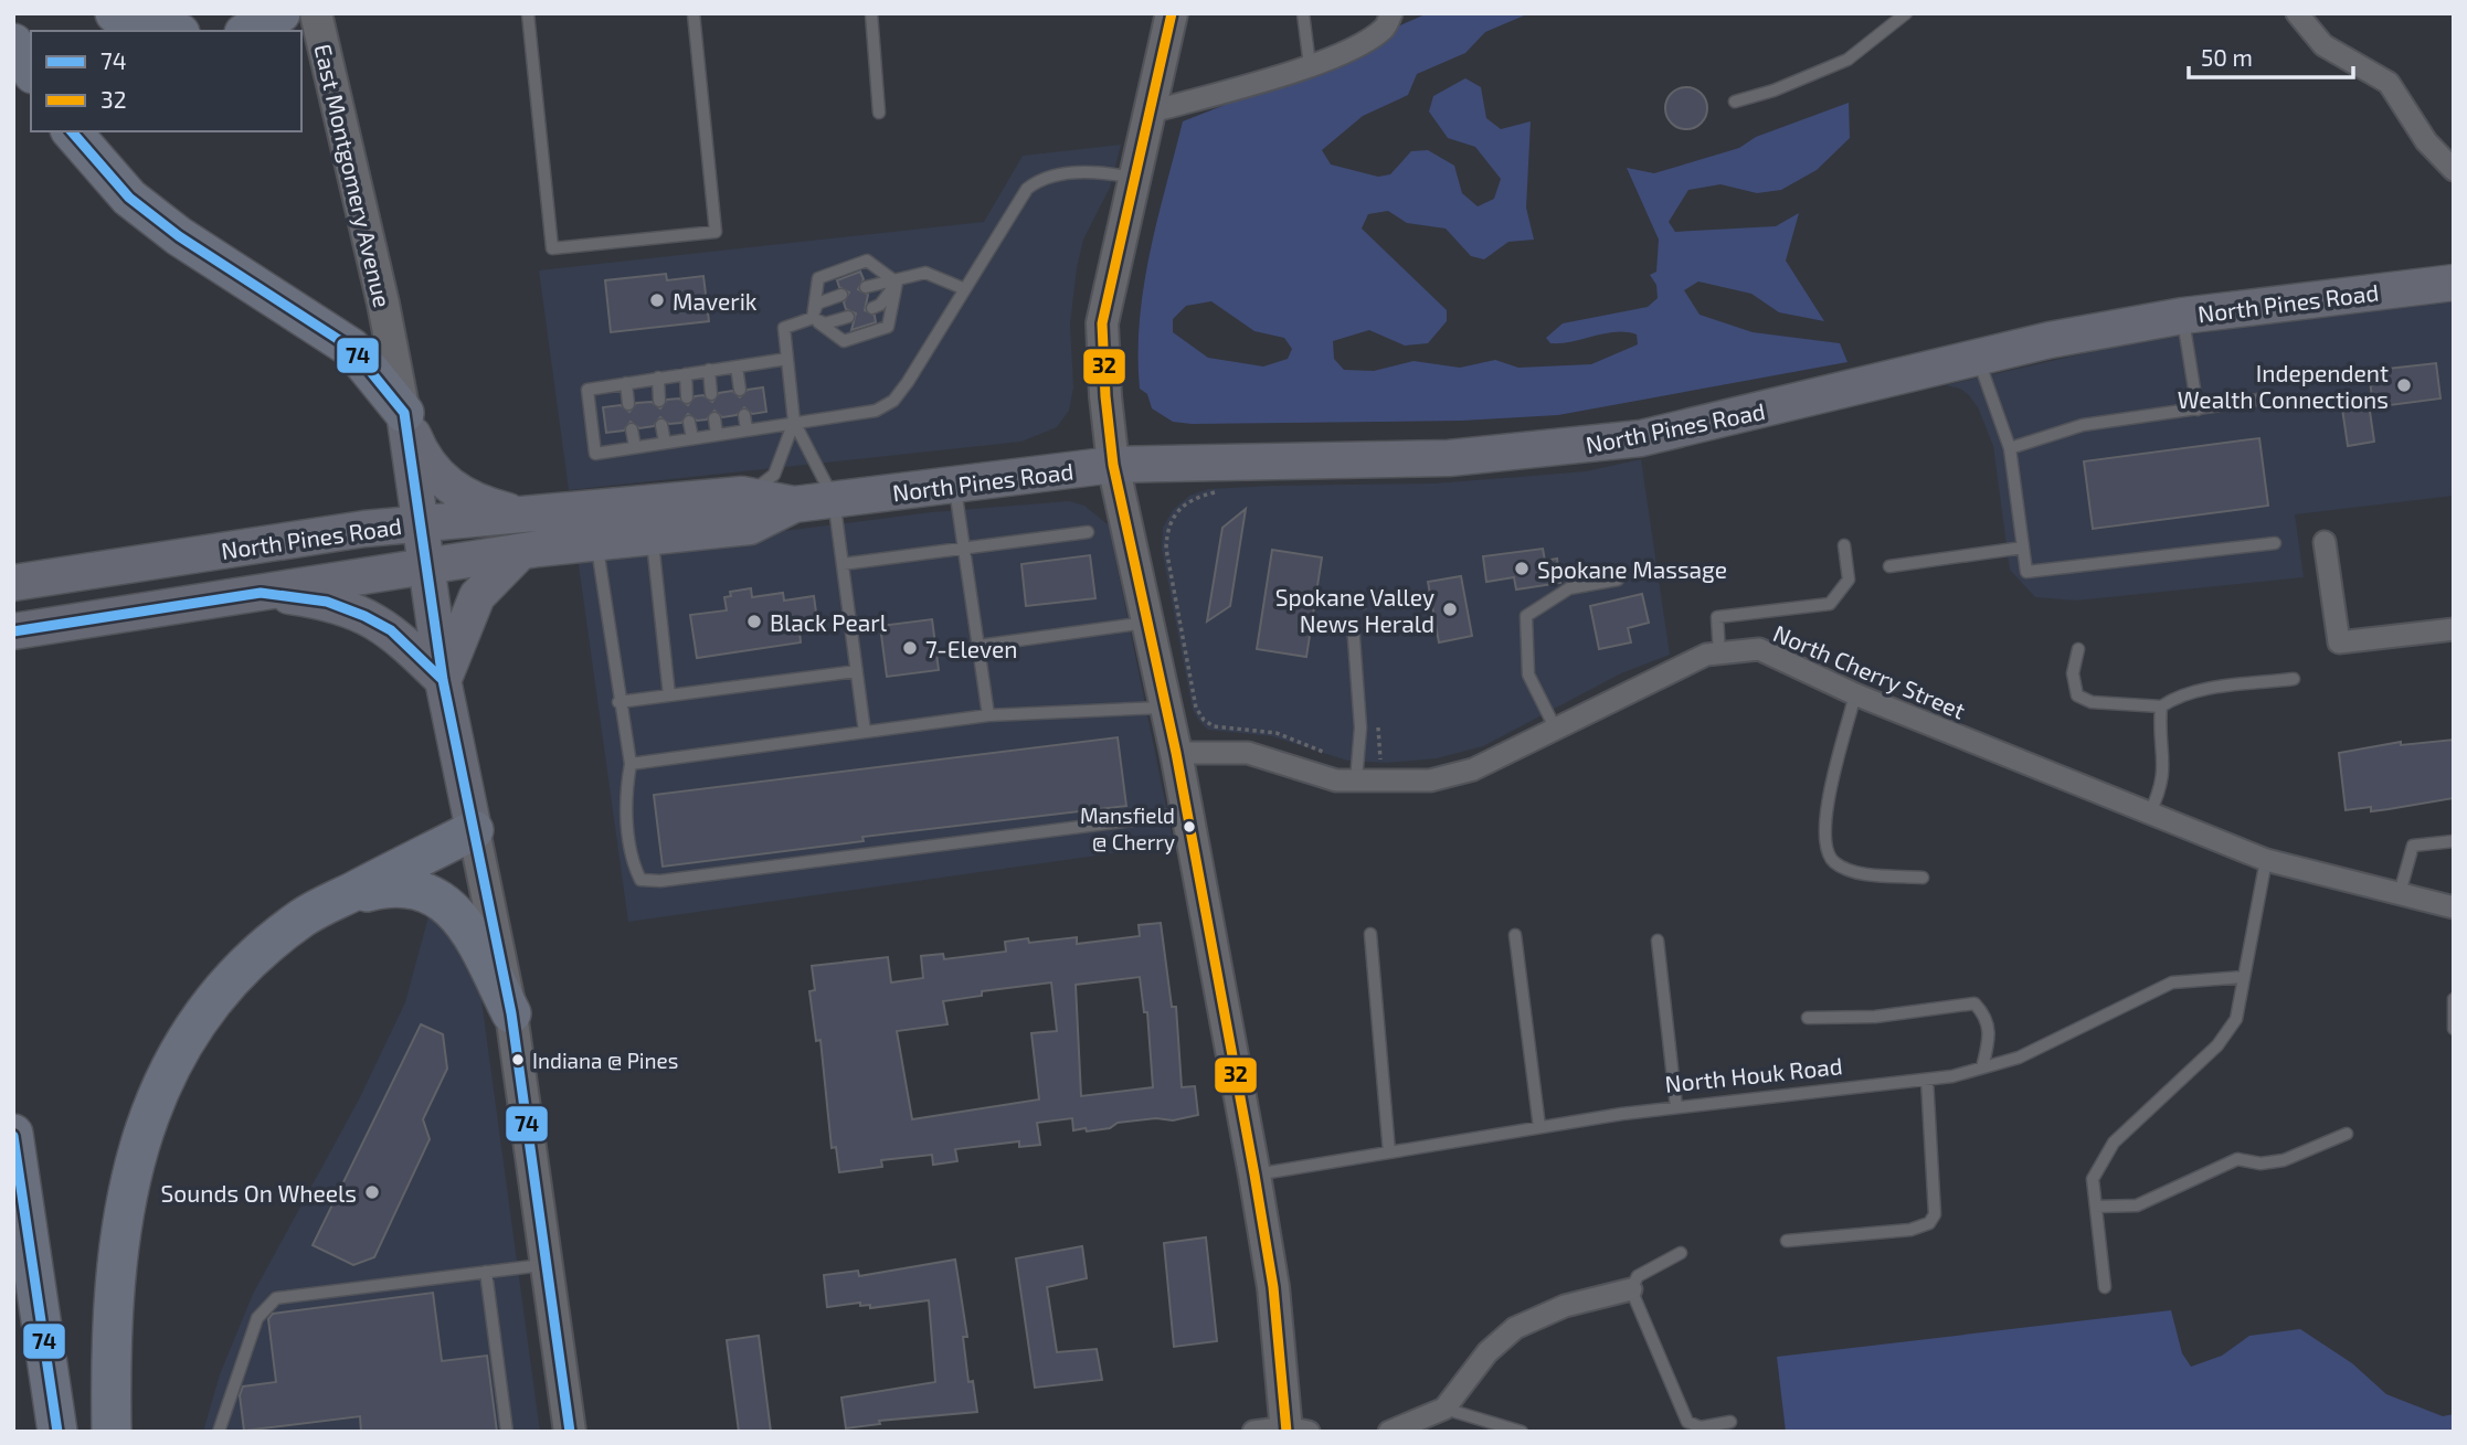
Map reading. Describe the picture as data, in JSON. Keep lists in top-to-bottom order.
{
  "streets": {
    "main road": ["East Montgomery Avenue", "North Pines Road"],
    "street": ["North Cherry Street"],
    "lane": ["North Houk Road"]
  },
  "crossings": [
    ["East Montgomery Avenue", "North Pines Road"]
  ],
  "places": [
    "Maverik",
    "Independent Wealth Connections",
    "Spokane Massage",
    "Spokane Valley News Herald",
    "Black Pearl",
    "7-Eleven",
    "Mansfield @ Cherry",
    "Indiana @ Pines",
    "Sounds On Wheels"
  ],
  "lines": ["transit line 32", "transit line 74"],
  "legend": ["74", "32"],
  "scale_bar": "50 m"
}
